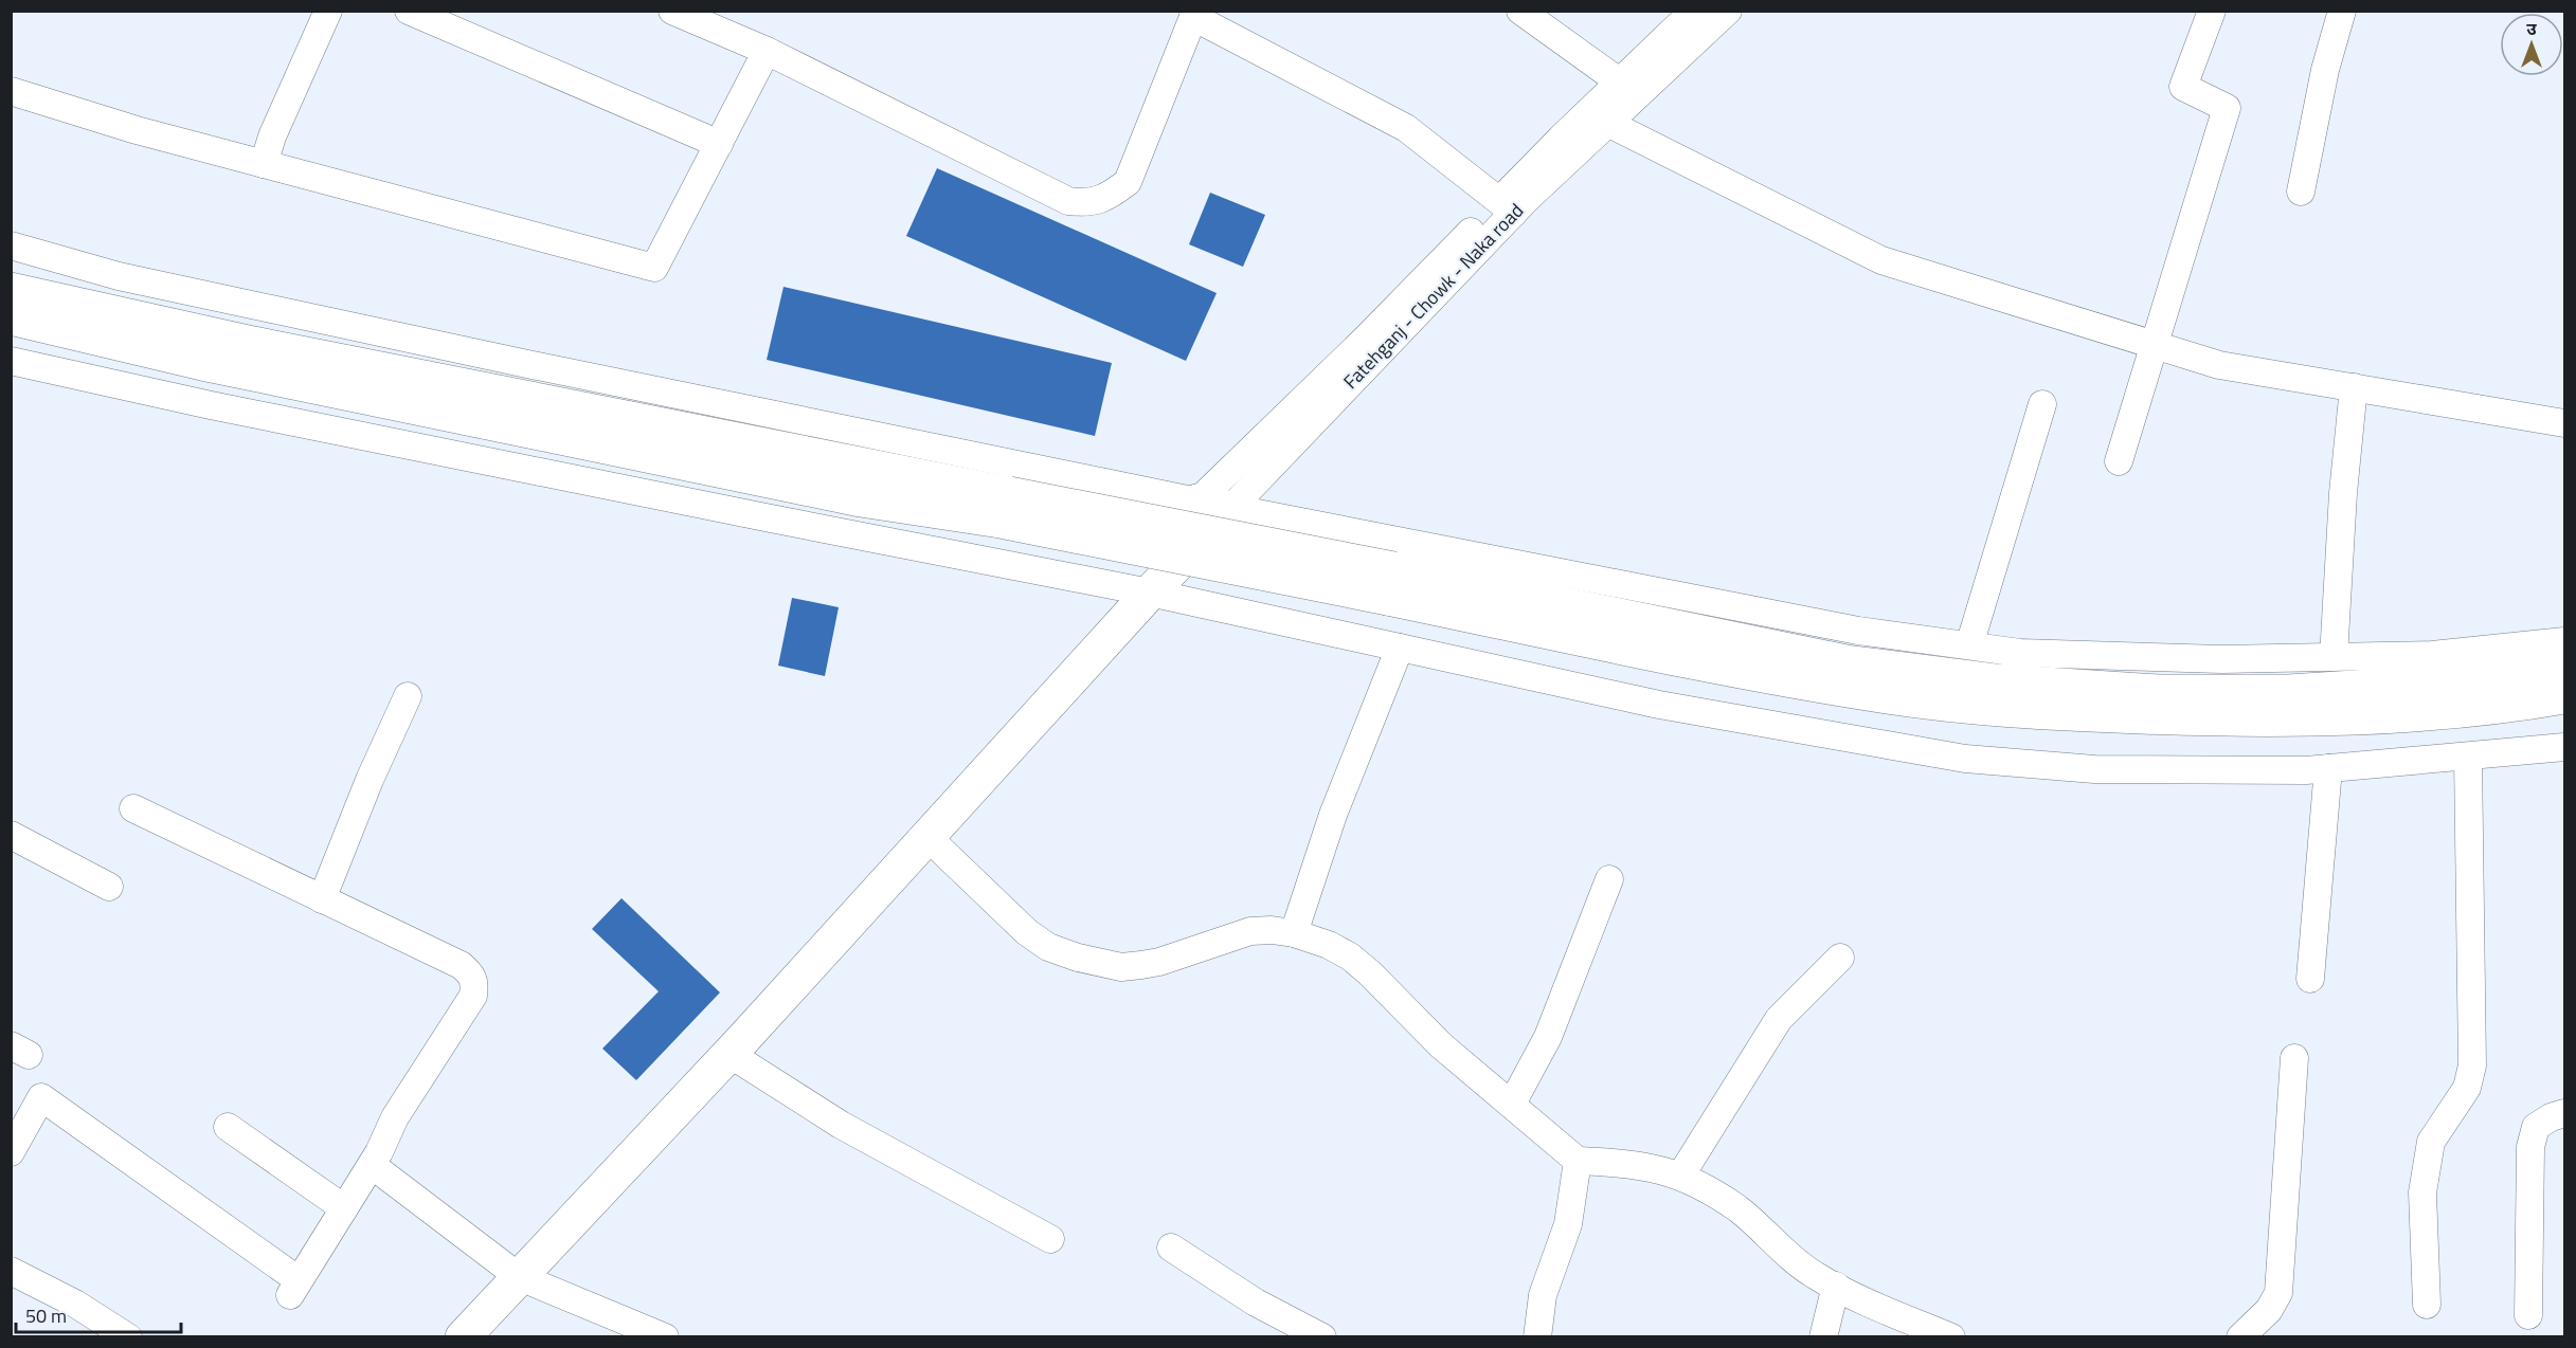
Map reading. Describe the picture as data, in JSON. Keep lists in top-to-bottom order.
{
  "streets": {
    "highway": ["Fatehganj - Chowk - Naka road"]
  },
  "scale_bar": "50 m",
  "north": "top"
}
